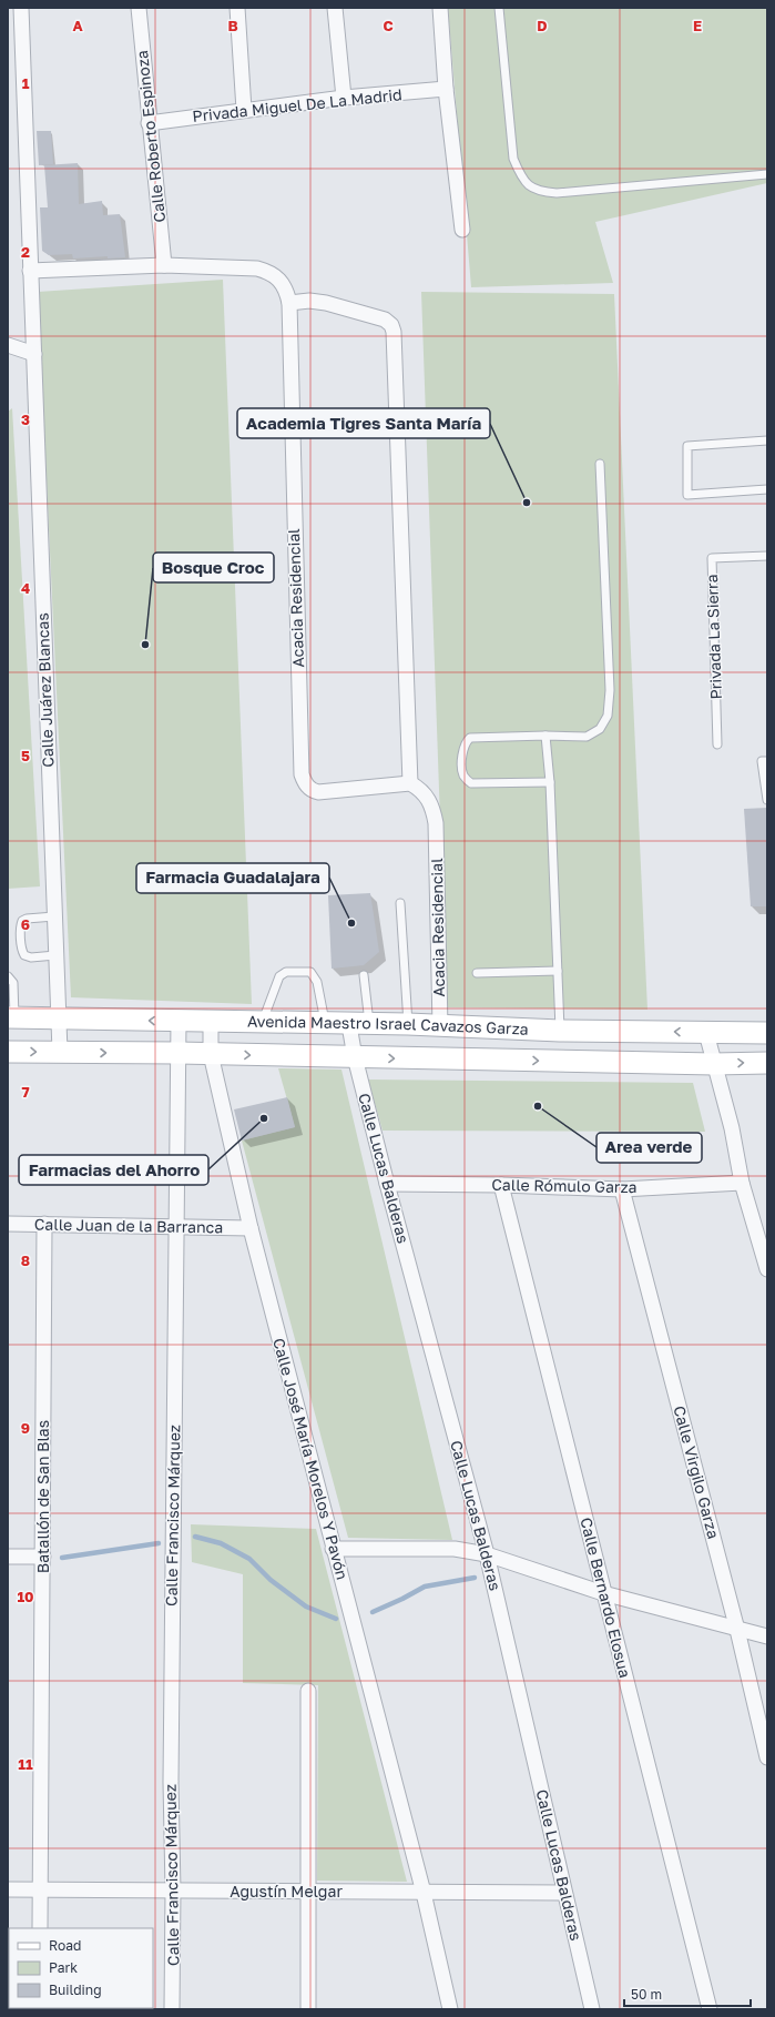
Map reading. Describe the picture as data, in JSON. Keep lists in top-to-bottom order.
{
  "streets": {
    "main road": ["Avenida Maestro Israel Cavazos Garza"],
    "street": [
      "Privada Miguel De La Madrid",
      "Calle Roberto Espinoza",
      "Acacia Residencial",
      "Calle Juárez Blancas",
      "Calle Lucas Balderas",
      "Calle Rómulo Garza",
      "Calle Juan de la Barranca",
      "Calle José María Morelos Y Pavón",
      "Calle Virgilo Garza",
      "Batallón de San Blas",
      "Calle Francisco Márquez",
      "Calle Bernardo Elosua",
      "Agustín Melgar"
    ],
    "lane": ["Privada La Sierra"]
  },
  "crossings": [
    ["Privada Miguel De La Madrid", "Calle Roberto Espinoza"],
    ["Calle Roberto Espinoza", "Acacia Residencial"],
    ["Acacia Residencial", "Calle Juárez Blancas"],
    ["Acacia Residencial", "Avenida Maestro Israel Cavazos Garza"],
    ["Calle Juárez Blancas", "Avenida Maestro Israel Cavazos Garza"],
    ["Avenida Maestro Israel Cavazos Garza", "Calle Lucas Balderas"],
    ["Avenida Maestro Israel Cavazos Garza", "Calle José María Morelos Y Pavón"],
    ["Avenida Maestro Israel Cavazos Garza", "Calle Francisco Márquez"],
    ["Calle Lucas Balderas", "Calle Rómulo Garza"],
    ["Calle Lucas Balderas", "Agustín Melgar"],
    ["Calle Rómulo Garza", "Calle Virgilo Garza"],
    ["Calle Rómulo Garza", "Calle Bernardo Elosua"],
    ["Calle Juan de la Barranca", "Calle José María Morelos Y Pavón"],
    ["Calle Juan de la Barranca", "Batallón de San Blas"],
    ["Calle Juan de la Barranca", "Calle Francisco Márquez"],
    ["Calle José María Morelos Y Pavón", "Agustín Melgar"],
    ["Batallón de San Blas", "Agustín Melgar"],
    ["Calle Francisco Márquez", "Agustín Melgar"]
  ],
  "places": [
    "Academia Tigres Santa María",
    "Bosque Croc",
    "Farmacia Guadalajara",
    "Area verde",
    "Farmacias del Ahorro"
  ],
  "legend": ["Road", "Park", "Building"],
  "scale_bar": "50 m",
  "grid": {
    "columns": [
      "A",
      "B",
      "C",
      "D",
      "E"
    ],
    "rows": [
      "1",
      "2",
      "3",
      "4",
      "5",
      "6",
      "7",
      "8",
      "9",
      "10",
      "11"
    ]
  }
}
